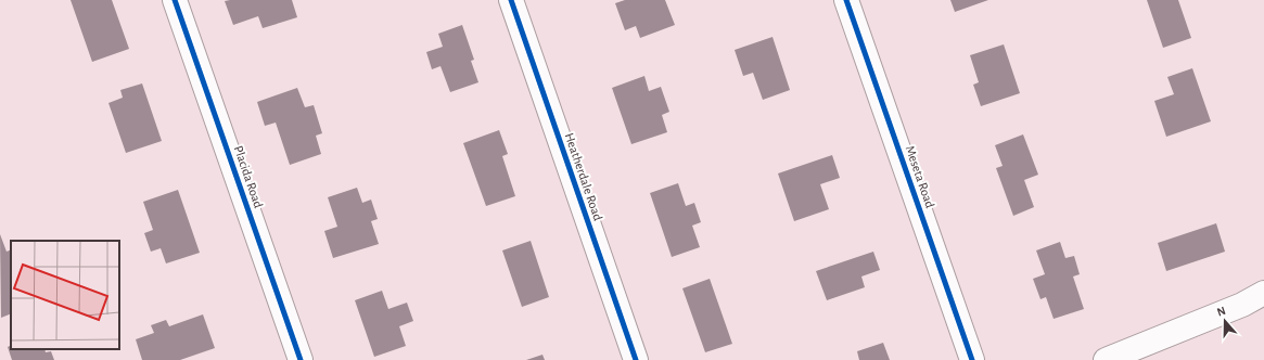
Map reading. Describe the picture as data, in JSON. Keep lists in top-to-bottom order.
{
  "streets": {
    "street": ["Placida Road", "Heatherdale Road", "Meseta Road"]
  },
  "north": "top"
}
